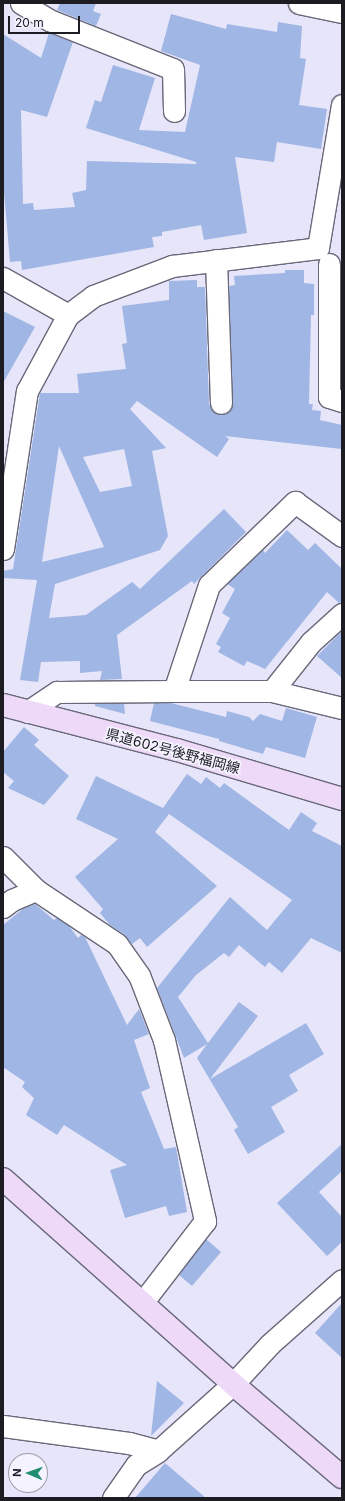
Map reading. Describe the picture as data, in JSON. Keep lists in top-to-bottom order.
{
  "streets": {
    "street": ["県道602号後野福岡線"]
  },
  "scale_bar": "20 m",
  "north": "left"
}
